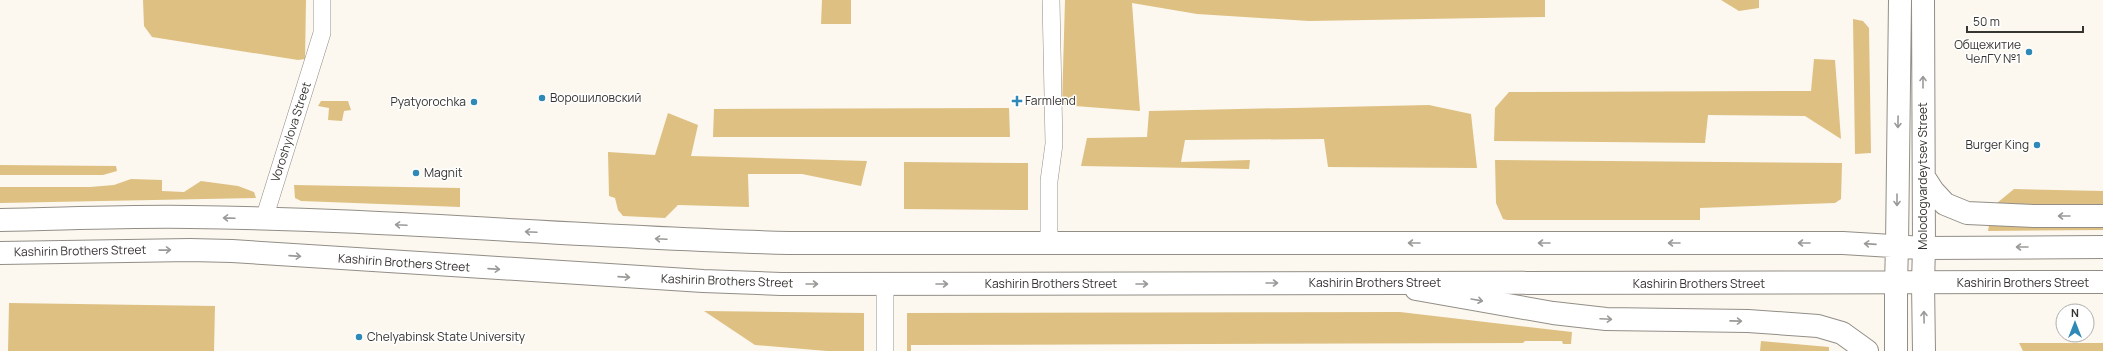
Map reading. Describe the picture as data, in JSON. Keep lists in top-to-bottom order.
{
  "streets": {
    "main road": ["Voroshylova Street", "Molodogvardeytsev Street", "Kashirin Brothers Street"]
  },
  "crossings": [
    ["Voroshylova Street", "Kashirin Brothers Street"],
    ["Molodogvardeytsev Street", "Kashirin Brothers Street"]
  ],
  "places": {
    "other": [
      "Общежитие ЧелГУ №1",
      "Ворошиловский",
      "Pyatyorochka",
      "Burger King",
      "Magnit",
      "Chelyabinsk State University"
    ],
    "health": ["Farmlend"]
  },
  "scale_bar": "50 m",
  "north": "top"
}
